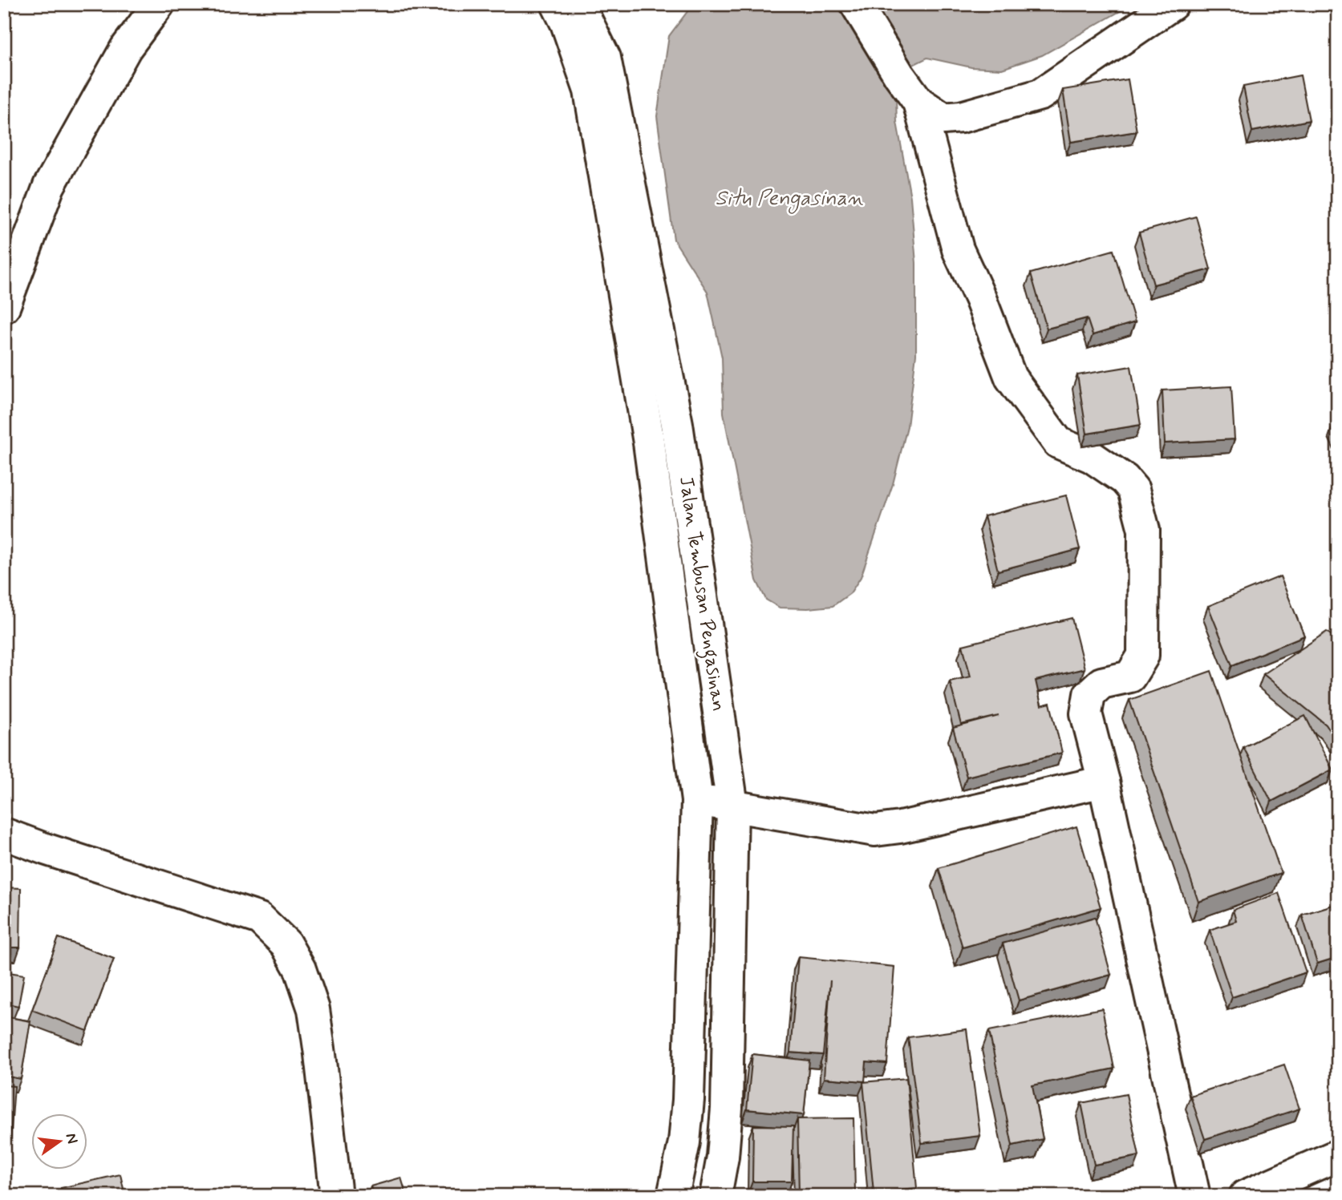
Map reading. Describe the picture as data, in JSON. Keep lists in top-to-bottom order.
{
  "streets": {
    "street": ["Jalan Tembusan Pengasinan"]
  },
  "water": ["Situ Pengasinan"],
  "north": "right"
}
